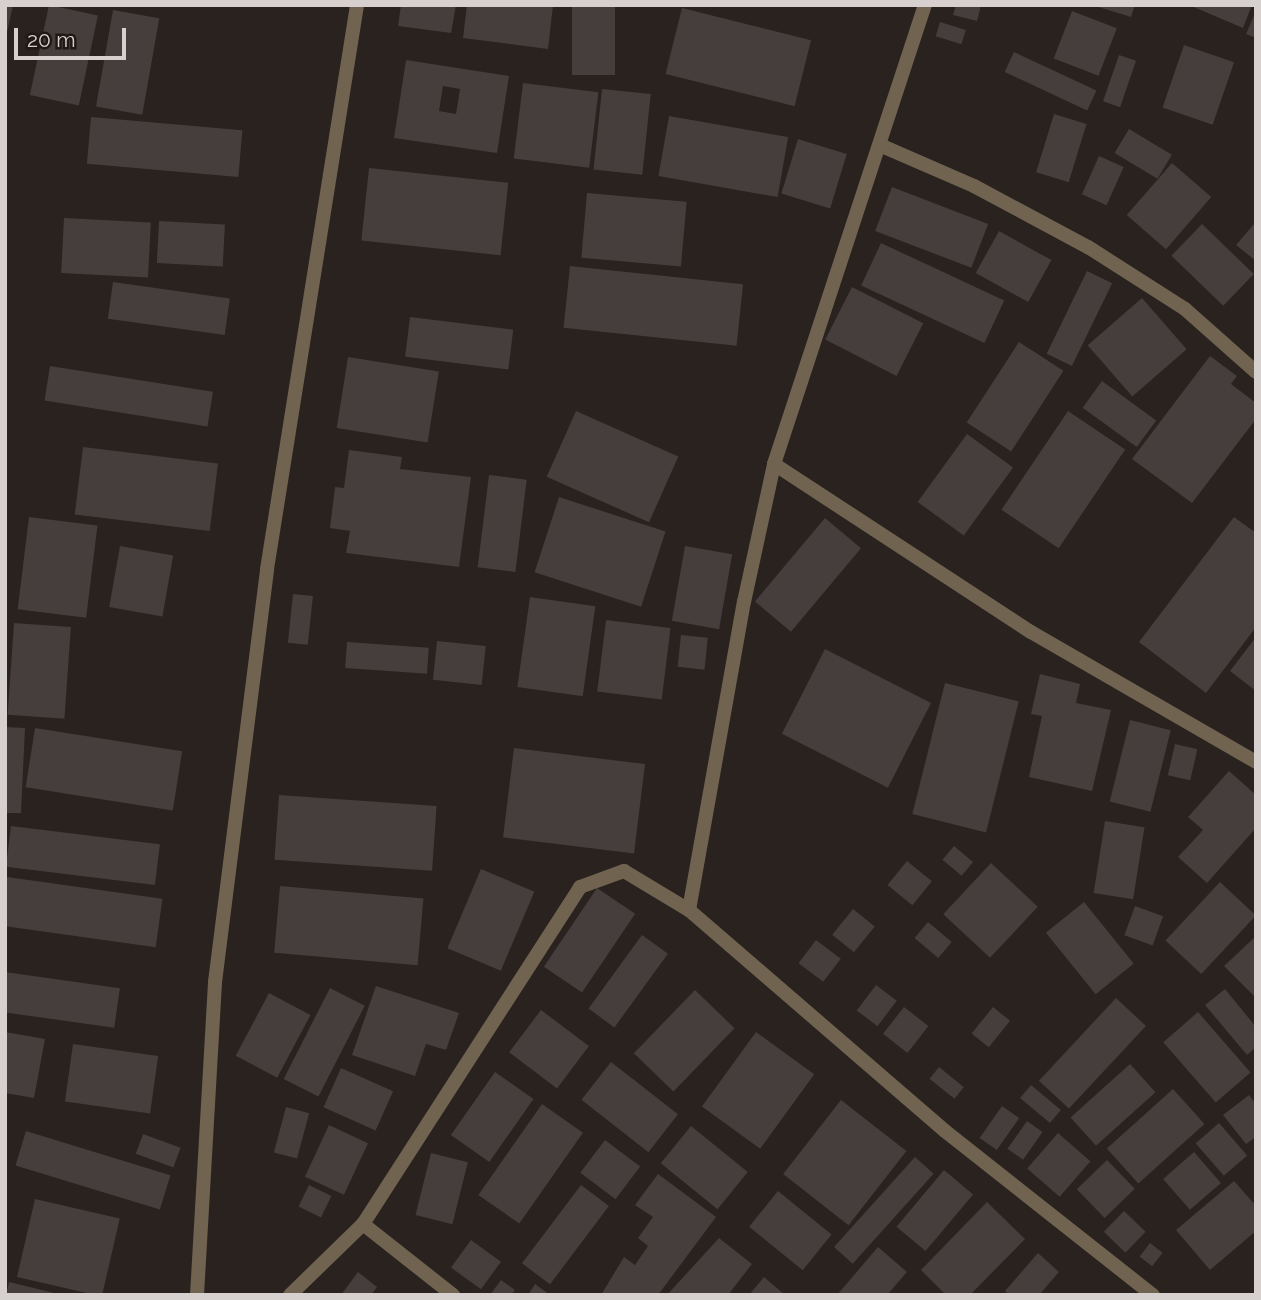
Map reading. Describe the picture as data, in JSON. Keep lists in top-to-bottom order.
{
  "scale_bar": "20 m"
}
